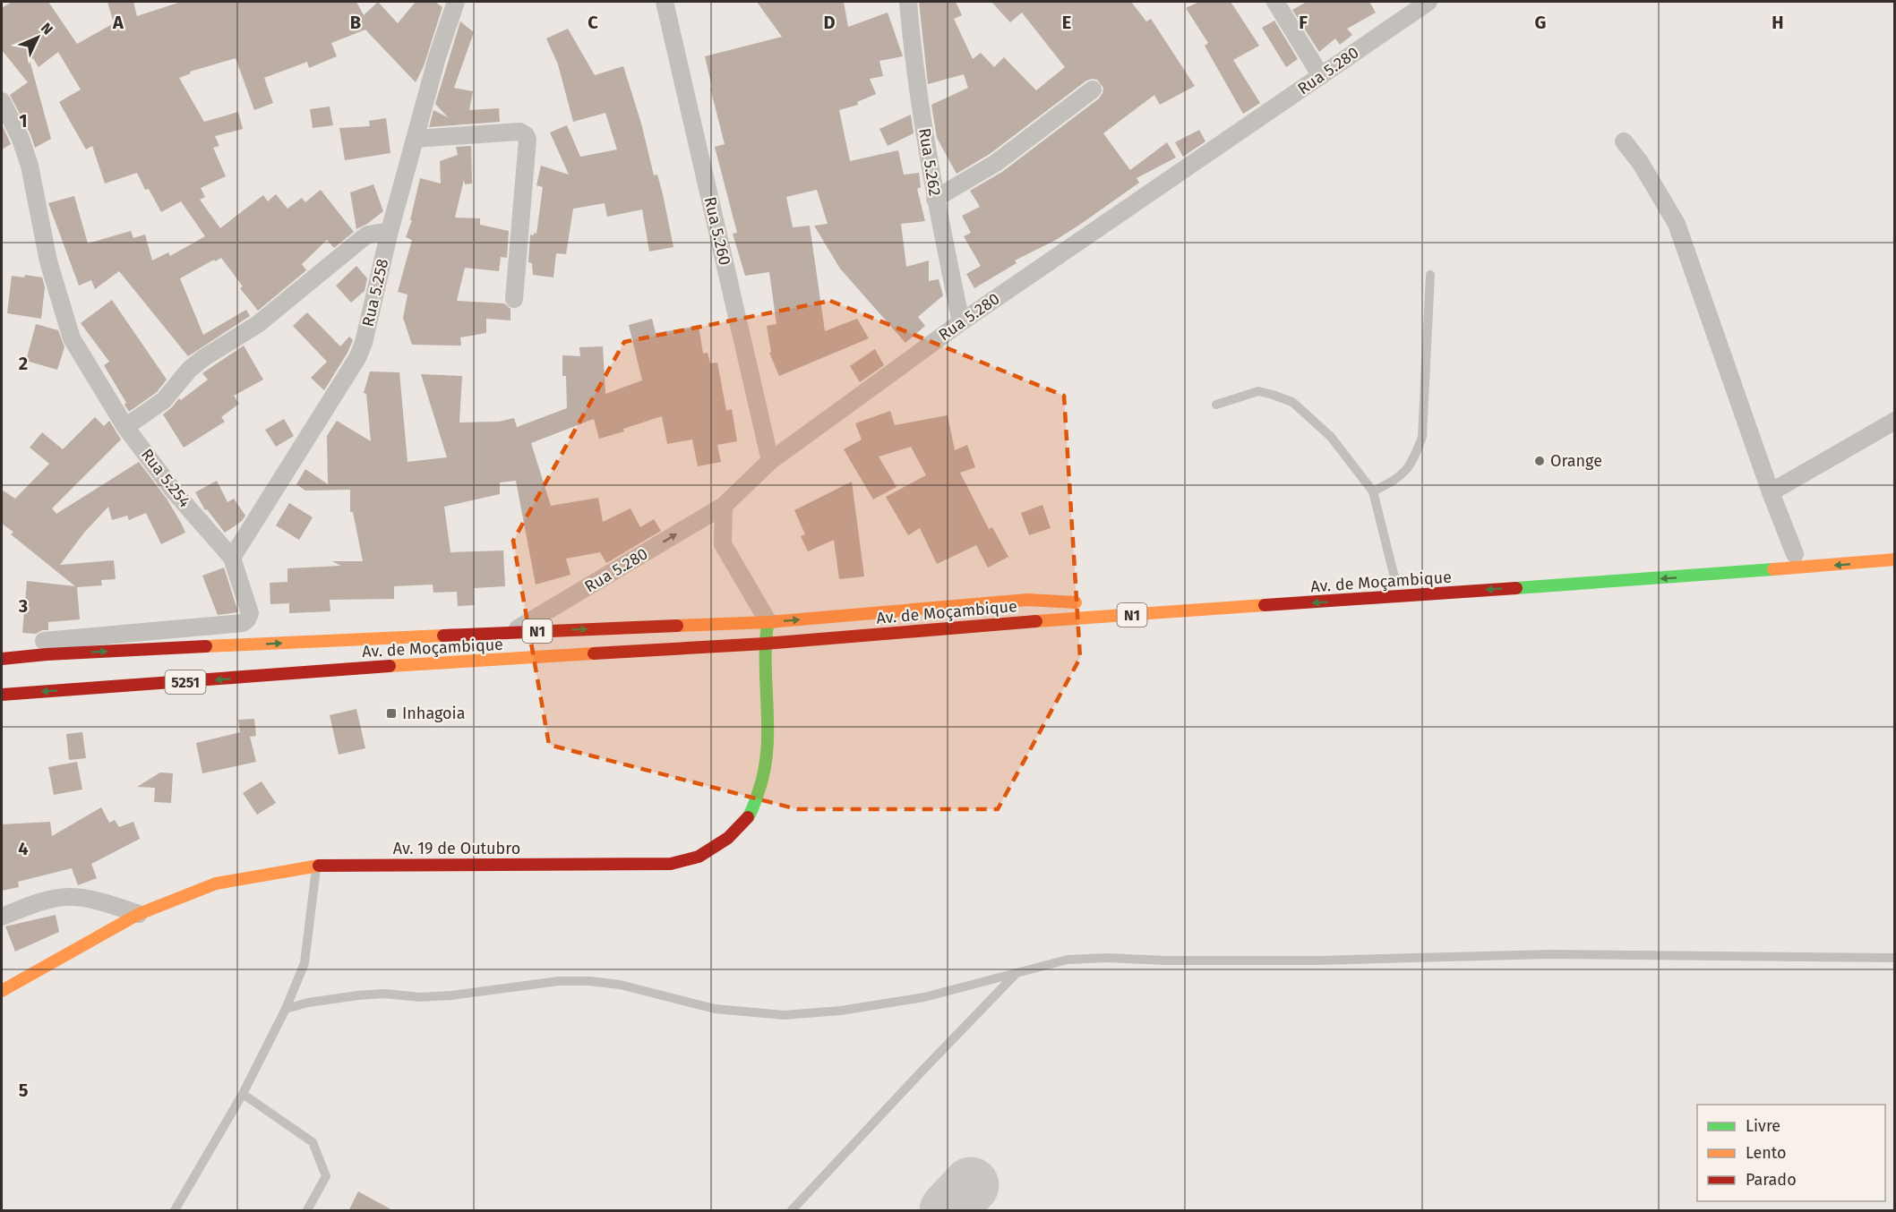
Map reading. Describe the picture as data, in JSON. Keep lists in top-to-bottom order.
{
  "streets": {
    "main road": [
      "Av. de Moçambique",
      "N1",
      "5251",
      "Av. 19 de Outubro"
    ],
    "street": [
      "Rua 5.280",
      "Rua 5.262",
      "Rua 5.260",
      "Rua 5.258",
      "Rua 5.254"
    ]
  },
  "crossings": [
    ["Rua 5.280", "Rua 5.262"],
    ["Rua 5.280", "Rua 5.260"],
    ["Rua 5.280", "Av. de Moçambique"],
    ["Rua 5.258", "Rua 5.254"],
    ["Av. de Moçambique", "Av. 19 de Outubro"]
  ],
  "places": {
    "other": ["Orange"],
    "transit": ["Inhagoia"]
  },
  "legend": ["Livre", "Lento", "Parado"],
  "north": "top right",
  "grid": {
    "columns": [
      "A",
      "B",
      "C",
      "D",
      "E",
      "F",
      "G",
      "H"
    ],
    "rows": [
      "1",
      "2",
      "3",
      "4",
      "5"
    ]
  }
}
